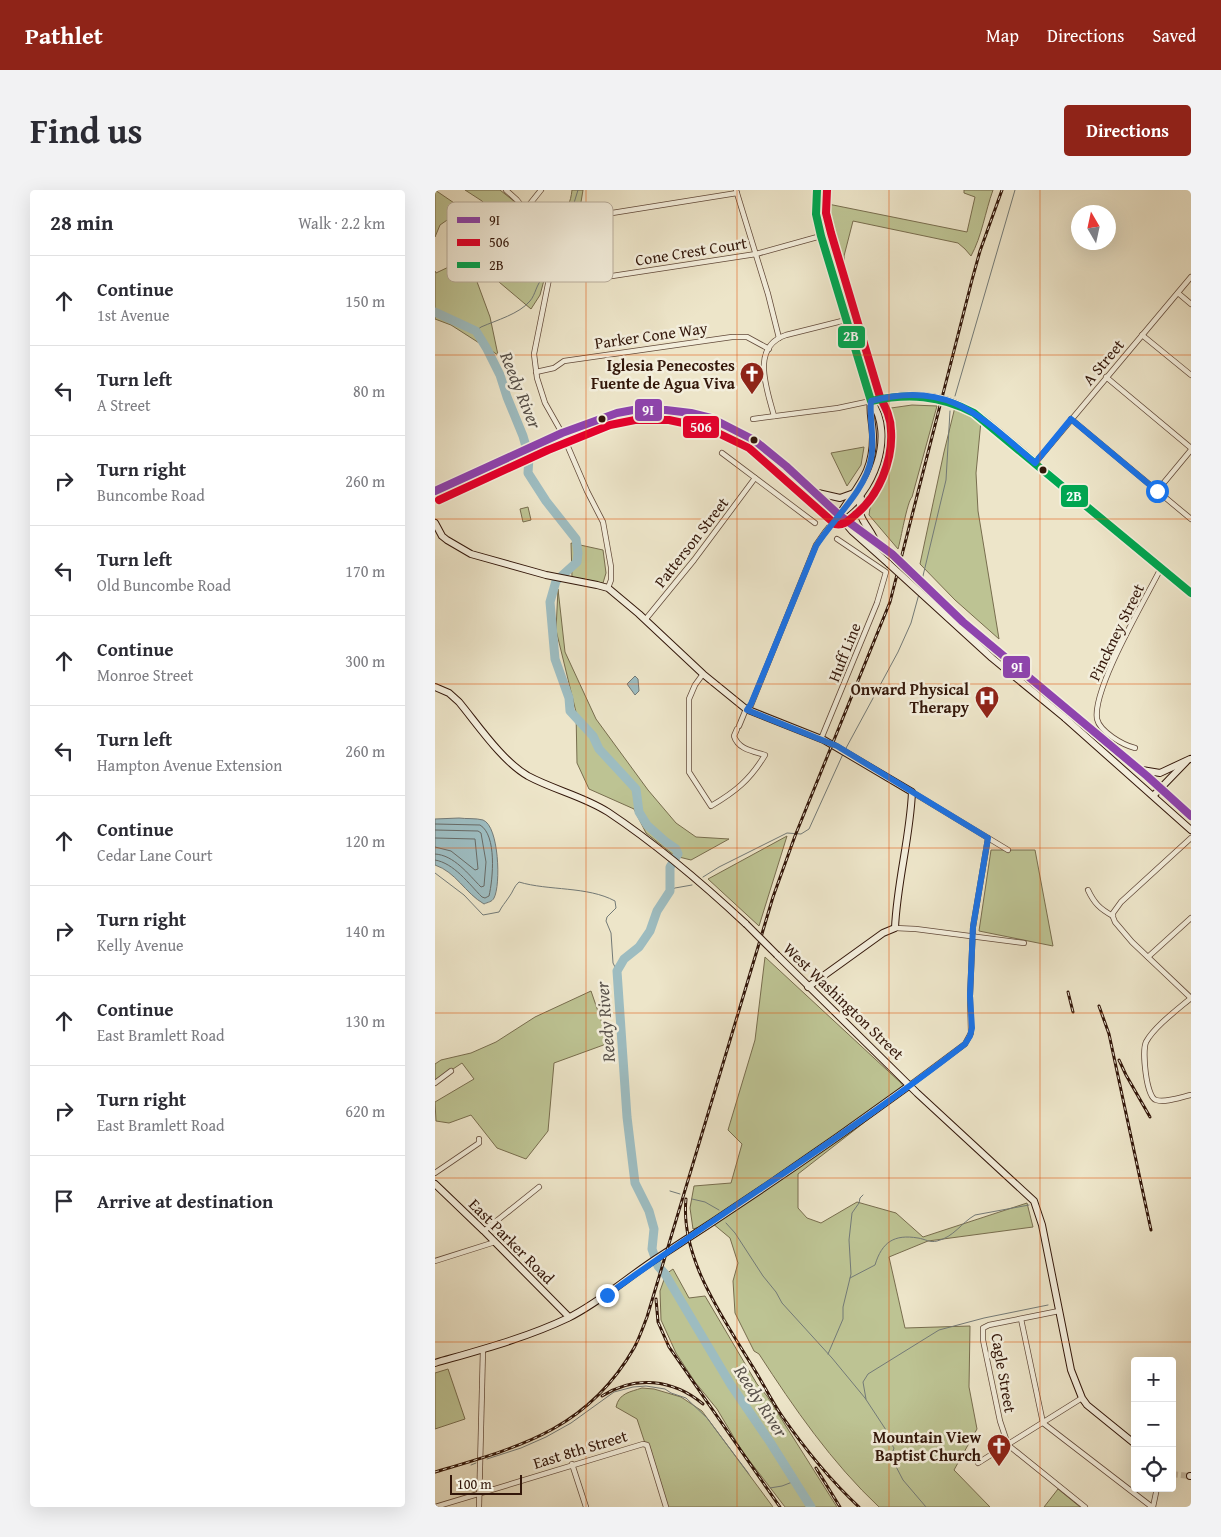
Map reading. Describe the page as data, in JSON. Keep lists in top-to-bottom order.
{
  "streets": {
    "street": [
      "Cone Crest Court",
      "Parker Cone Way",
      "A Street",
      "Patterson Street",
      "Pinckney Street",
      "Huff Line",
      "West Washington Street",
      "East Parker Road",
      "Cagle Street",
      "East 8th Street"
    ]
  },
  "water": ["Reedy River"],
  "places": {
    "church": ["Iglesia Penecostes Fuente de Agua Viva", "Mountain View Baptist Church"],
    "hospital": ["Onward Physical Therapy"]
  },
  "lines": ["transit line 506", "transit line 2B", "transit line 9I"],
  "legend": ["9I", "506", "2B"],
  "scale_bar": "100 m",
  "north": "top",
  "page": {
    "header": "Pathlet",
    "nav": ["Map", "Directions", "Saved"],
    "title": "Find us",
    "buttons": "Directions",
    "heading": ["28 min", "Walk · 2.2 km"],
    "list": [
      ["Continue", "1st Avenue", "150 m"],
      ["Turn left", "A Street", "80 m"],
      ["Turn right", "Buncombe Road", "260 m"],
      ["Turn left", "Old Buncombe Road", "170 m"],
      ["Continue", "Monroe Street", "300 m"],
      ["Turn left", "Hampton Avenue Extension", "260 m"],
      ["Continue", "Cedar Lane Court", "120 m"],
      ["Turn right", "Kelly Avenue", "140 m"],
      ["Continue", "East Bramlett Road", "130 m"],
      ["Turn right", "East Bramlett Road", "620 m"],
      "Arrive at destination"
    ],
    "map_buttons": ["+", "−"],
    "scale": "100 m"
  }
}
